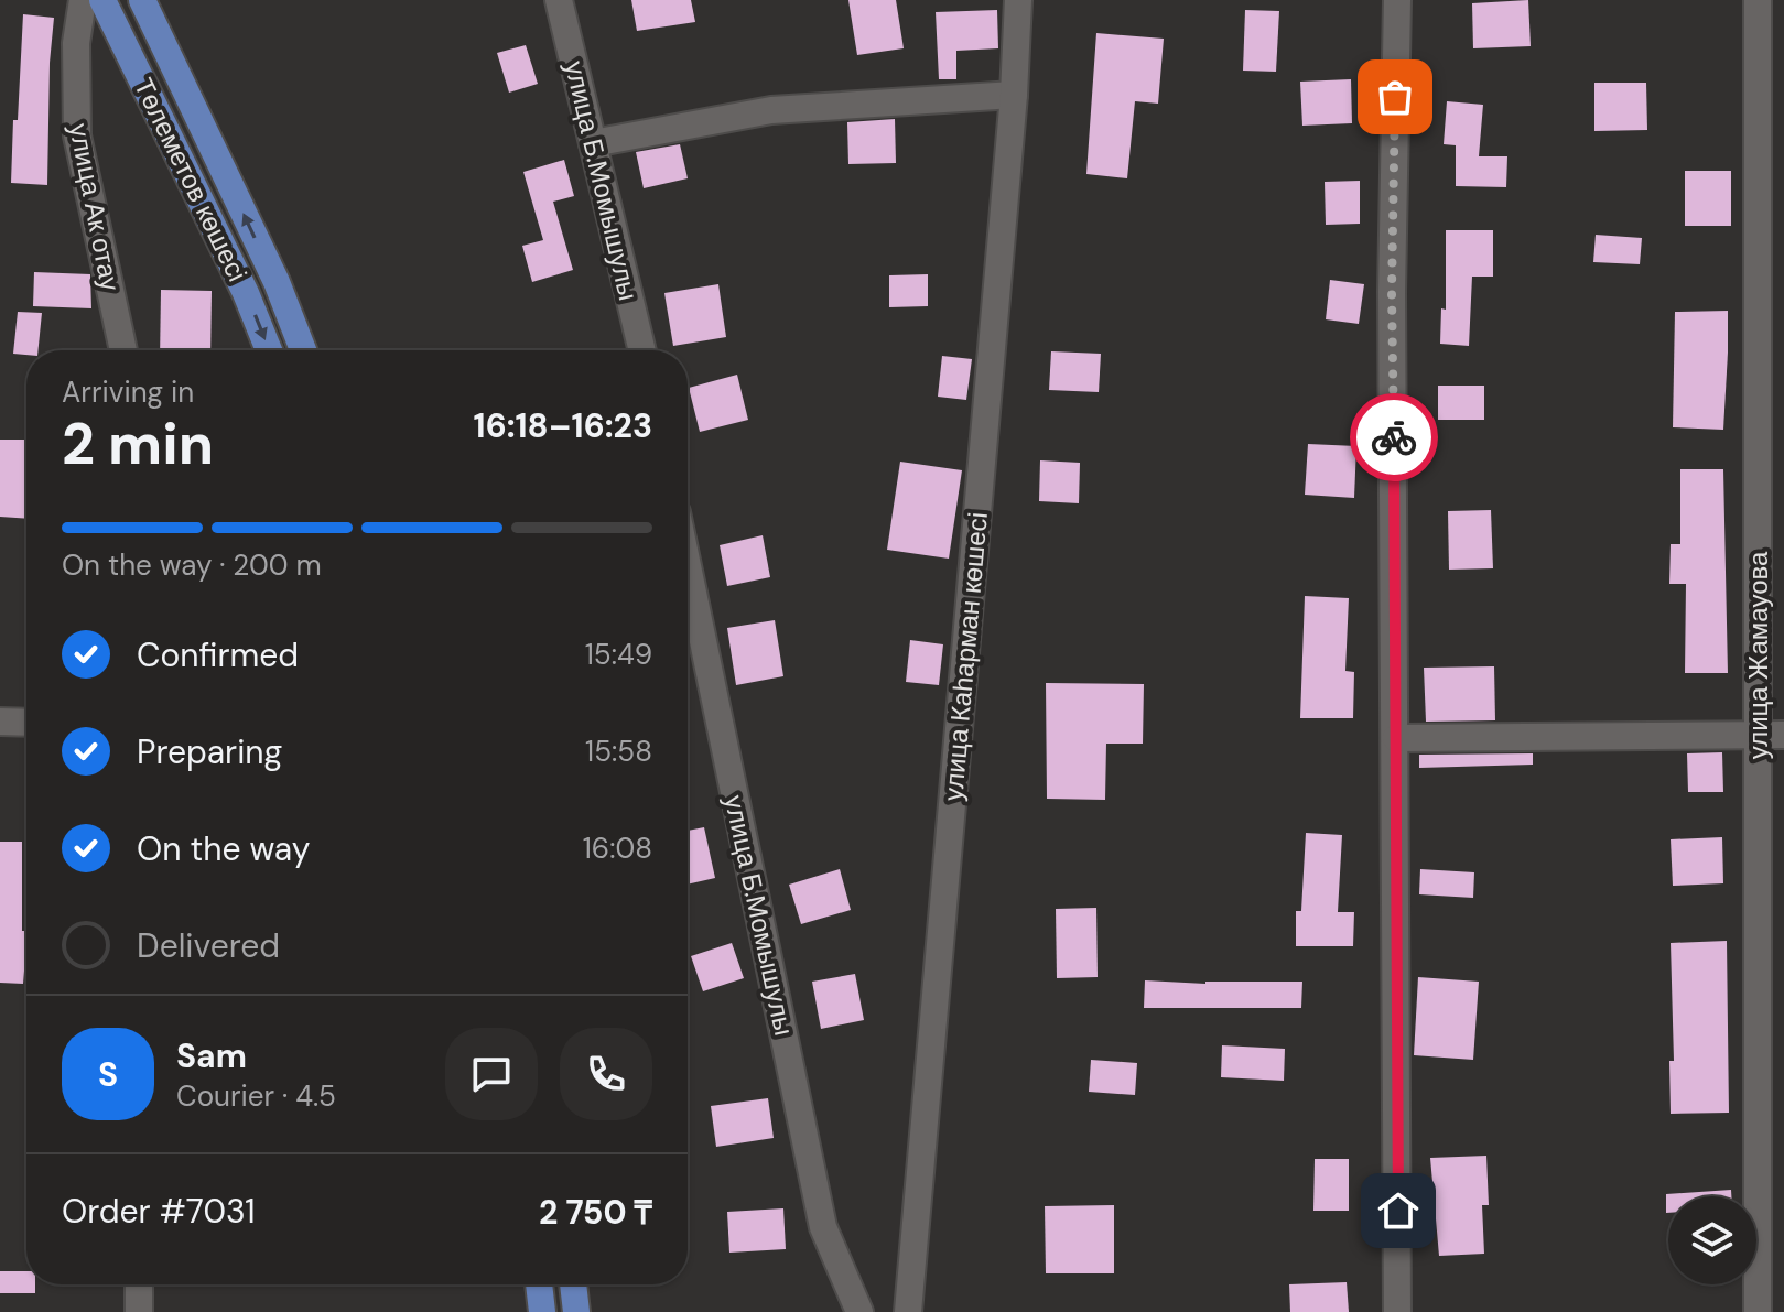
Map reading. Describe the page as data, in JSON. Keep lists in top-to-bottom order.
{
  "streets": {
    "main road": ["Төлеметов көшесі"],
    "street": [
      "улица Б.Момышулы",
      "улица Ак отау",
      "улица Жамауова",
      "улица Каһарман көшесі"
    ]
  },
  "page": {
    "heading": ["2 min", "Arriving in", "16:18–16:23"],
    "panel": [
      "Sam",
      "Courier · 4.5",
      "Order #7031",
      "2 750 ₸"
    ],
    "bar": "On the way · 200 m",
    "list": [
      ["Confirmed", "15:49"],
      ["Preparing", "15:58"],
      ["On the way", "16:08"],
      "Delivered"
    ],
    "round": "S"
  }
}
